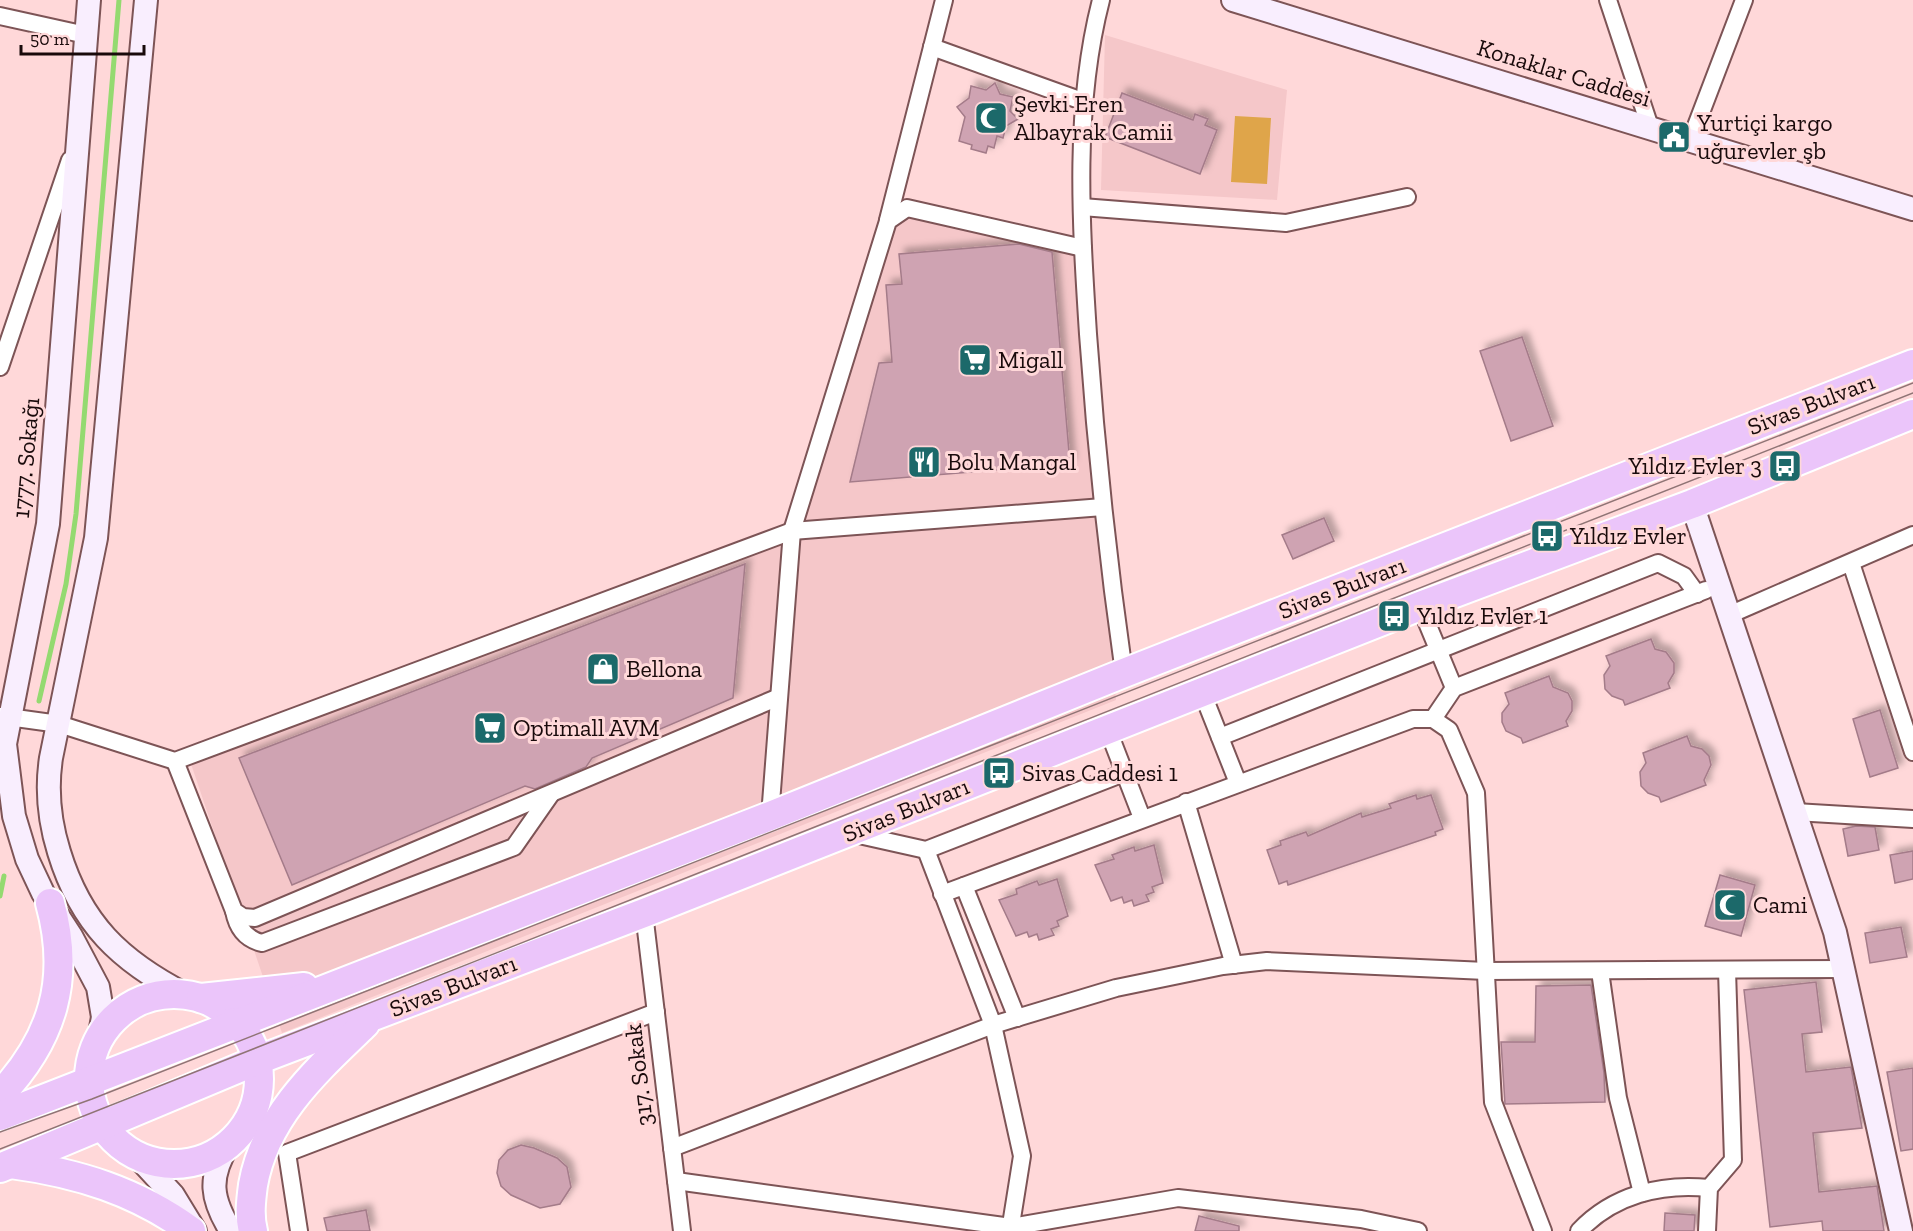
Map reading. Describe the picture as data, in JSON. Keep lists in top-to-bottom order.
{
  "streets": {
    "highway": ["Sivas Bulvarı"],
    "street": ["Konaklar Caddesi", "1777. Sokağı", "317. Sokak"]
  },
  "crossings": [
    ["Sivas Bulvarı", "317. Sokak"]
  ],
  "places": {
    "mosque": ["Şevki Eren Albayrak Camii", "Cami"],
    "public building": ["Yurtiçi kargo uğurevler şb"],
    "supermarket": ["Migall", "Optimall AVM"],
    "restaurant": ["Bolu Mangal"],
    "bus stop": [
      "Yıldız Evler 3",
      "Yıldız Evler",
      "Yıldız Evler 1",
      "Sivas Caddesi 1"
    ],
    "shop": ["Bellona"]
  },
  "scale_bar": "50 m"
}
